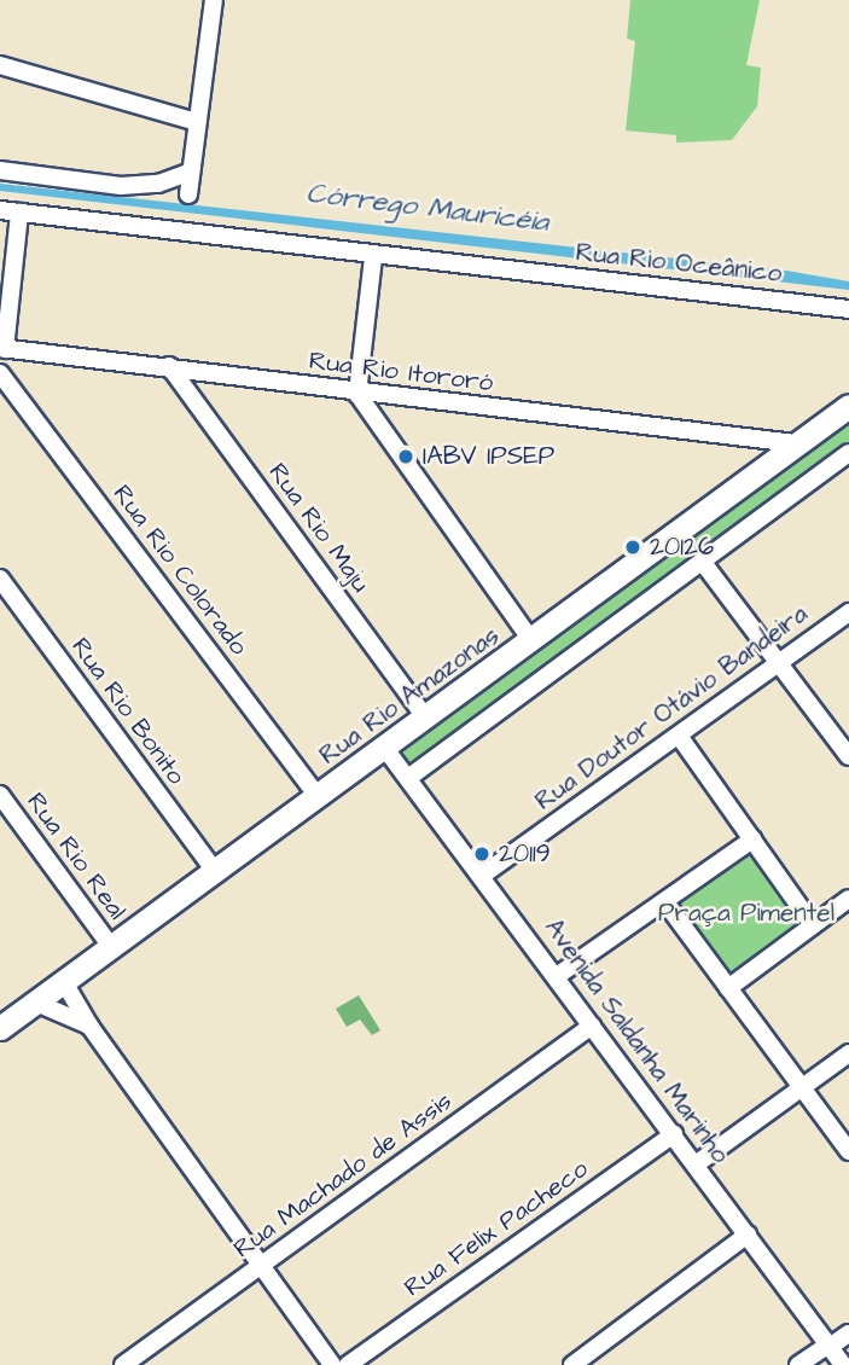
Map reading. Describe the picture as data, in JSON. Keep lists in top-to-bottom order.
{
  "streets": {
    "street": [
      "Rua Rio Oceânico",
      "Rua Rio Itororó",
      "Rua Rio Maju",
      "Rua Rio Colorado",
      "Rua Rio Amazonas",
      "Rua Doutor Otávio Bandeira",
      "Rua Rio Bonito",
      "Rua Rio Real",
      "Avenida Saldanha Marinho",
      "Rua Machado de Assis",
      "Rua Felix Pacheco"
    ]
  },
  "crossings": [
    ["Rua Rio Itororó", "Rua Rio Maju"],
    ["Rua Rio Itororó", "Rua Rio Amazonas"],
    ["Rua Rio Maju", "Rua Rio Amazonas"],
    ["Rua Rio Colorado", "Rua Rio Amazonas"],
    ["Rua Rio Amazonas", "Rua Rio Bonito"],
    ["Rua Rio Amazonas", "Rua Rio Real"],
    ["Rua Rio Amazonas", "Avenida Saldanha Marinho"],
    ["Rua Doutor Otávio Bandeira", "Avenida Saldanha Marinho"],
    ["Avenida Saldanha Marinho", "Rua Machado de Assis"],
    ["Avenida Saldanha Marinho", "Rua Felix Pacheco"]
  ],
  "water": ["Córrego Mauricéia"],
  "parks": ["Praça Pimentel"],
  "places": ["IABV IPSEP", "20126", "20119"]
}
